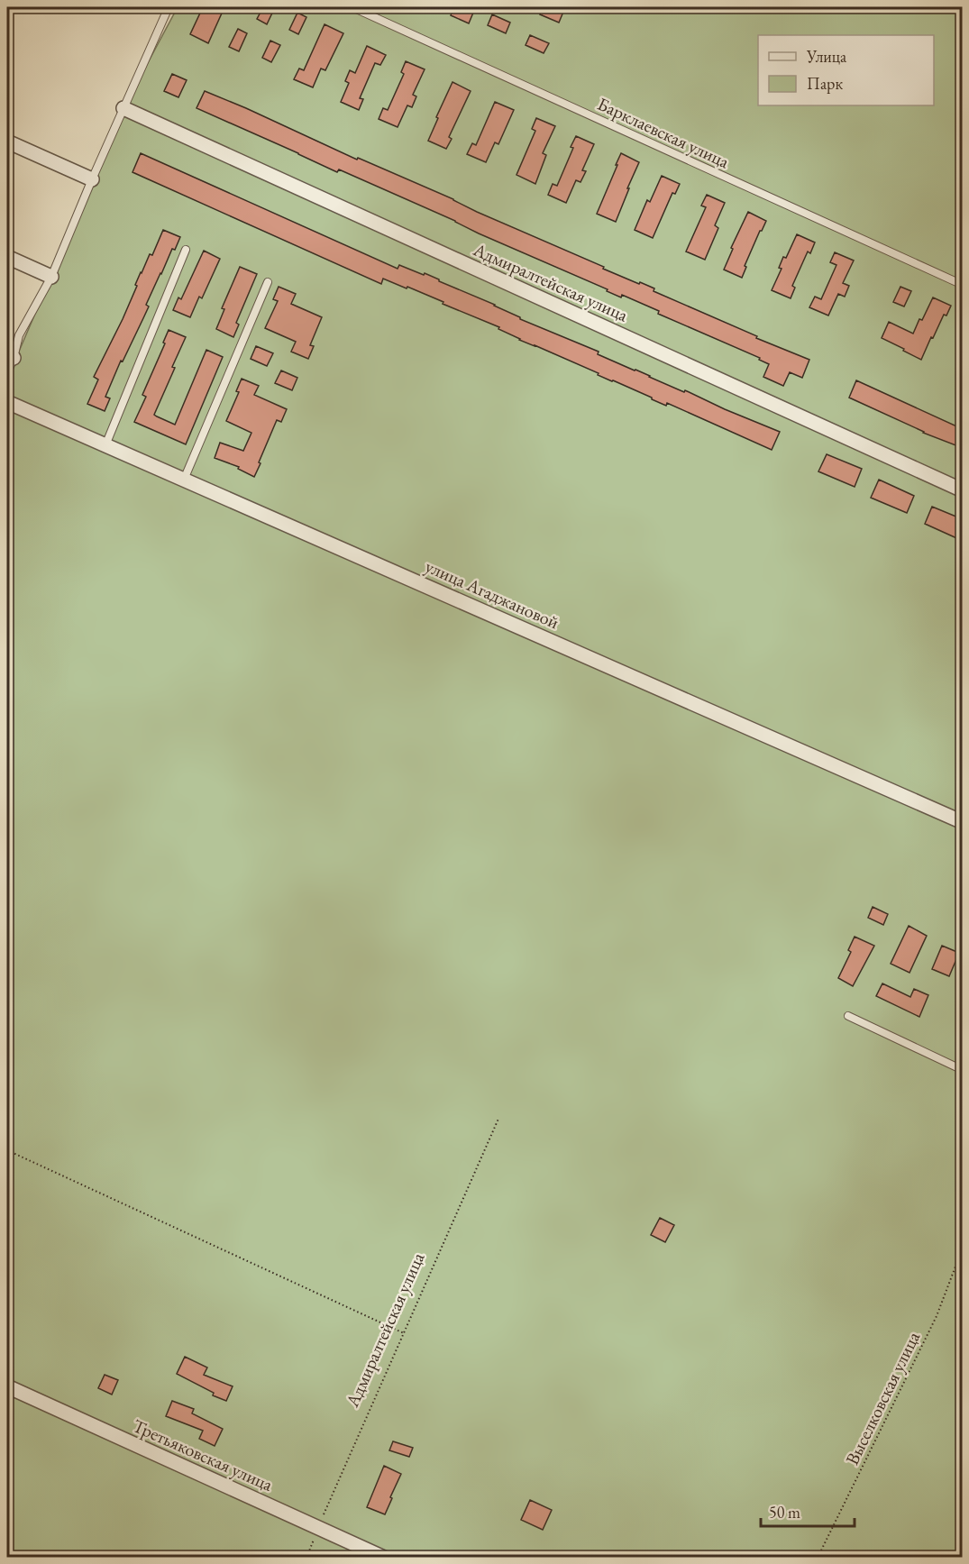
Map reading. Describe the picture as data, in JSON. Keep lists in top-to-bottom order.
{
  "streets": {
    "street": ["Адмиралтейская улица", "улица Агаджановой", "Третьяковская улица"],
    "lane": ["Барклаевская улица"],
    "path": ["Выселковская улица"]
  },
  "crossings": [
    ["Адмиралтейская улица", "Третьяковская улица"]
  ],
  "legend": ["Улица", "Парк"],
  "scale_bar": "50 m"
}
